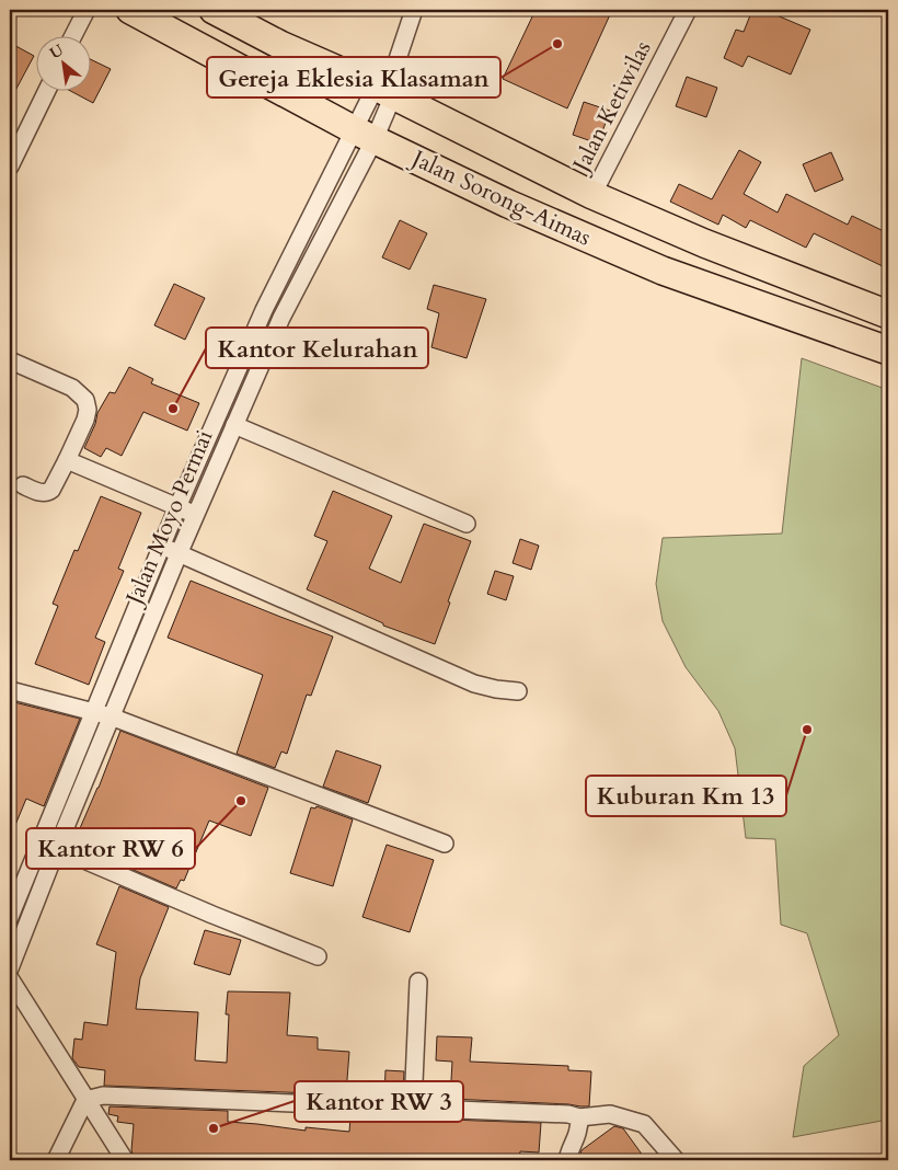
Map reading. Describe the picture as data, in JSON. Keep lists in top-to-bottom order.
{
  "streets": {
    "highway": ["Jalan Sorong-Aimas"],
    "street": ["Jalan Ketiwilas", "Jalan Moyo Permai"]
  },
  "crossings": [
    ["Jalan Ketiwilas", "Jalan Sorong-Aimas"],
    ["Jalan Sorong-Aimas", "Jalan Moyo Permai"]
  ],
  "places": [
    "Gereja Eklesia Klasaman",
    "Kantor Kelurahan",
    "Kuburan Km 13",
    "Kantor RW 6",
    "Kantor RW 3"
  ],
  "north": "top left"
}
